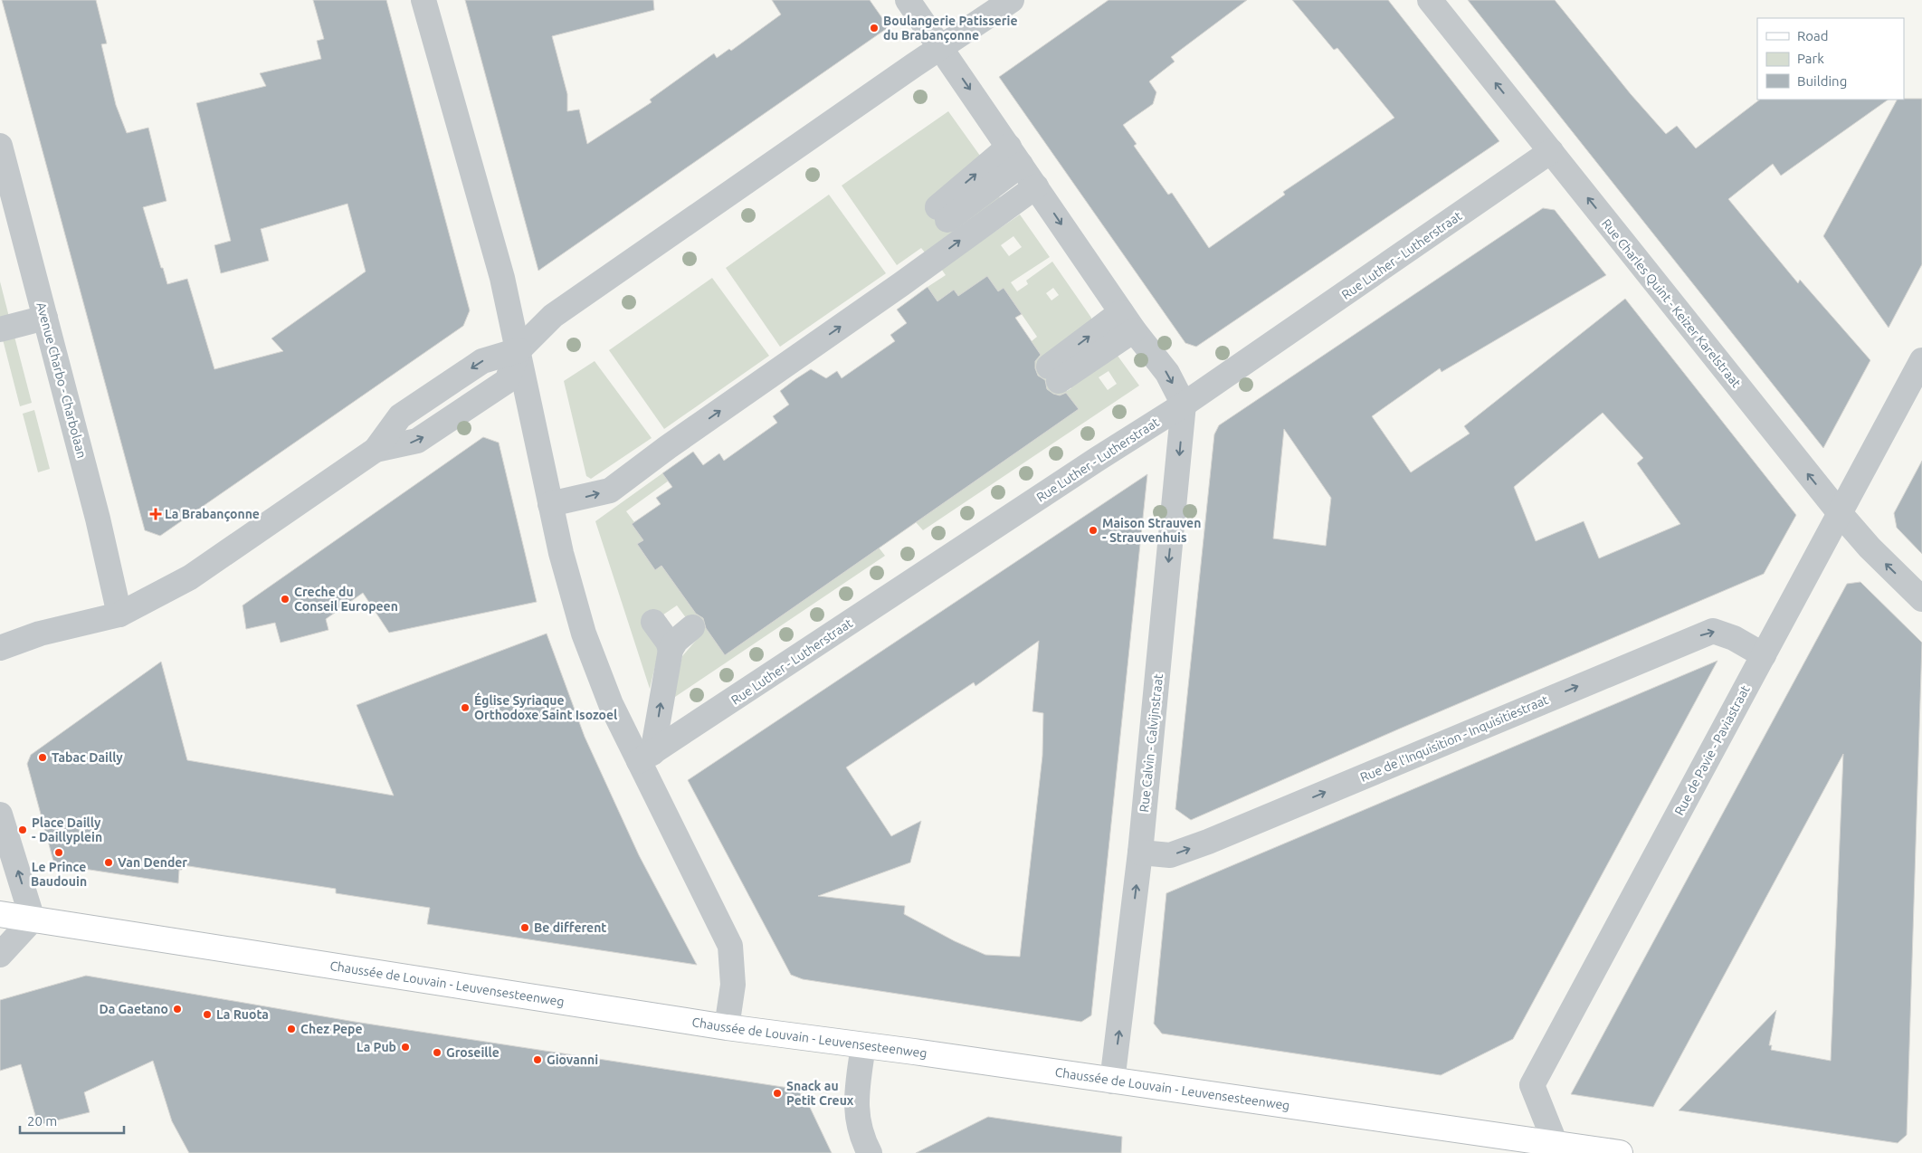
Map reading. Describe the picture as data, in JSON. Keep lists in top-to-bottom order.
{
  "streets": {
    "main road": ["Chaussée de Louvain - Leuvensesteenweg"],
    "street": [
      "Rue Luther - Lutherstraat",
      "Rue Charles Quint - Keizer Karelstraat",
      "Avenue Charbo - Charbolaan",
      "Rue de l'Inquisition - Inquisitiestraat",
      "Rue Calvin - Calvijnstraat",
      "Rue de Pavie - Paviastraat"
    ]
  },
  "crossings": [
    ["Rue Luther - Lutherstraat", "Rue Charles Quint - Keizer Karelstraat"],
    ["Rue Luther - Lutherstraat", "Rue Calvin - Calvijnstraat"],
    ["Rue Charles Quint - Keizer Karelstraat", "Rue de Pavie - Paviastraat"],
    ["Rue de l'Inquisition - Inquisitiestraat", "Rue Calvin - Calvijnstraat"],
    ["Rue de l'Inquisition - Inquisitiestraat", "Rue de Pavie - Paviastraat"],
    ["Rue Calvin - Calvijnstraat", "Chaussée de Louvain - Leuvensesteenweg"],
    ["Rue de Pavie - Paviastraat", "Chaussée de Louvain - Leuvensesteenweg"]
  ],
  "one_way": ["Rue Charles Quint - Keizer Karelstraat", "Rue de l'Inquisition - Inquisitiestraat"],
  "places": {
    "other": [
      "Boulangerie Patisserie du Brabançonne",
      "Maison Strauven - Strauvenhuis",
      "Creche du Conseil Europeen",
      "Église Syriaque Orthodoxe Saint Isozoel",
      "Tabac Dailly",
      "Place Dailly - Daillyplein",
      "Le Prince Baudouin",
      "Van Dender",
      "Be different",
      "Da Gaetano",
      "La Ruota",
      "Chez Pepe",
      "La Pub",
      "Groseille",
      "Giovanni",
      "Snack au Petit Creux"
    ],
    "health": ["La Brabançonne"]
  },
  "legend": ["Road", "Park", "Building"],
  "scale_bar": "20 m"
}
